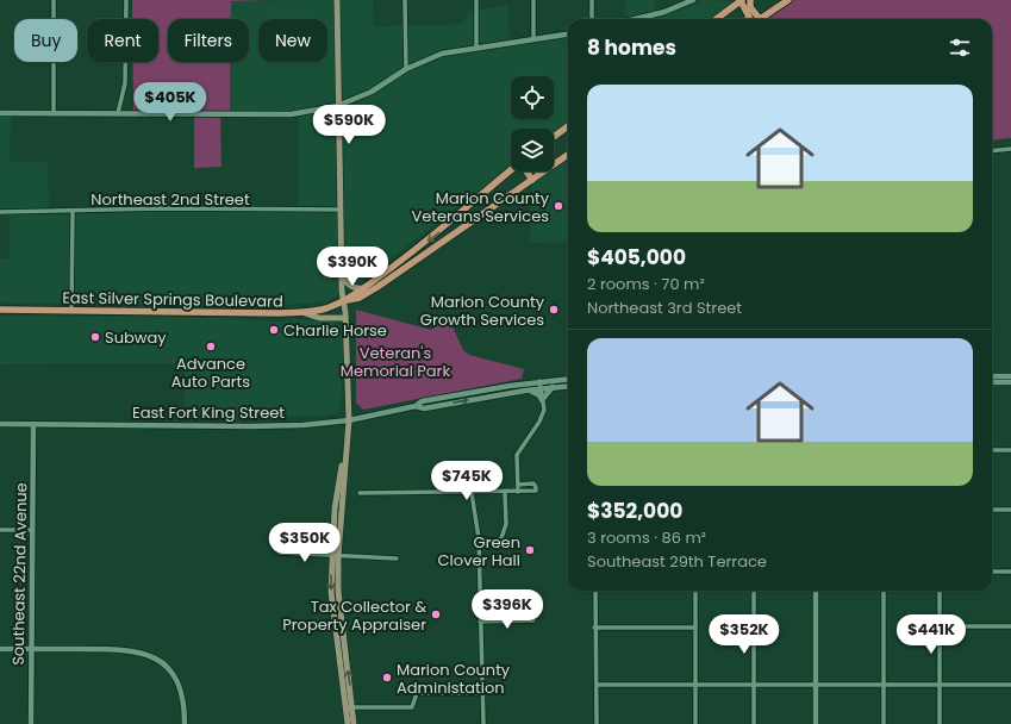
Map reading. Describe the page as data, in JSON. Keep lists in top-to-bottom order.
{
  "streets": {
    "main road": ["East Silver Springs Boulevard"],
    "street": ["Northeast 2nd Street", "East Fort King Street", "Southeast 22nd Avenue"]
  },
  "crossings": [
    ["East Fort King Street", "Southeast 22nd Avenue"]
  ],
  "parks": ["Veteran's Memorial Park"],
  "places": [
    "Marion County Veterans Services",
    "Marion County Growth Services",
    "Charlie Horse",
    "Subway",
    "Advance Auto Parts",
    "Green Clover Hall",
    "Tax Collector & Property Appraiser",
    "Marion County Administation"
  ],
  "page": {
    "chip": [
      "Buy",
      "Rent",
      "Filters",
      "New"
    ],
    "heading": "8 homes",
    "list": [
      {
        "name": "$405,000",
        "note": "2 rooms · 70 m² · Northeast 3rd Street"
      },
      {
        "name": "$352,000",
        "note": "3 rooms · 86 m² · Southeast 29th Terrace"
      }
    ],
    "price": [
      "$405K",
      "$590K",
      "$390K",
      "$745K",
      "$350K",
      "$396K",
      "$352K",
      "$441K"
    ]
  }
}
